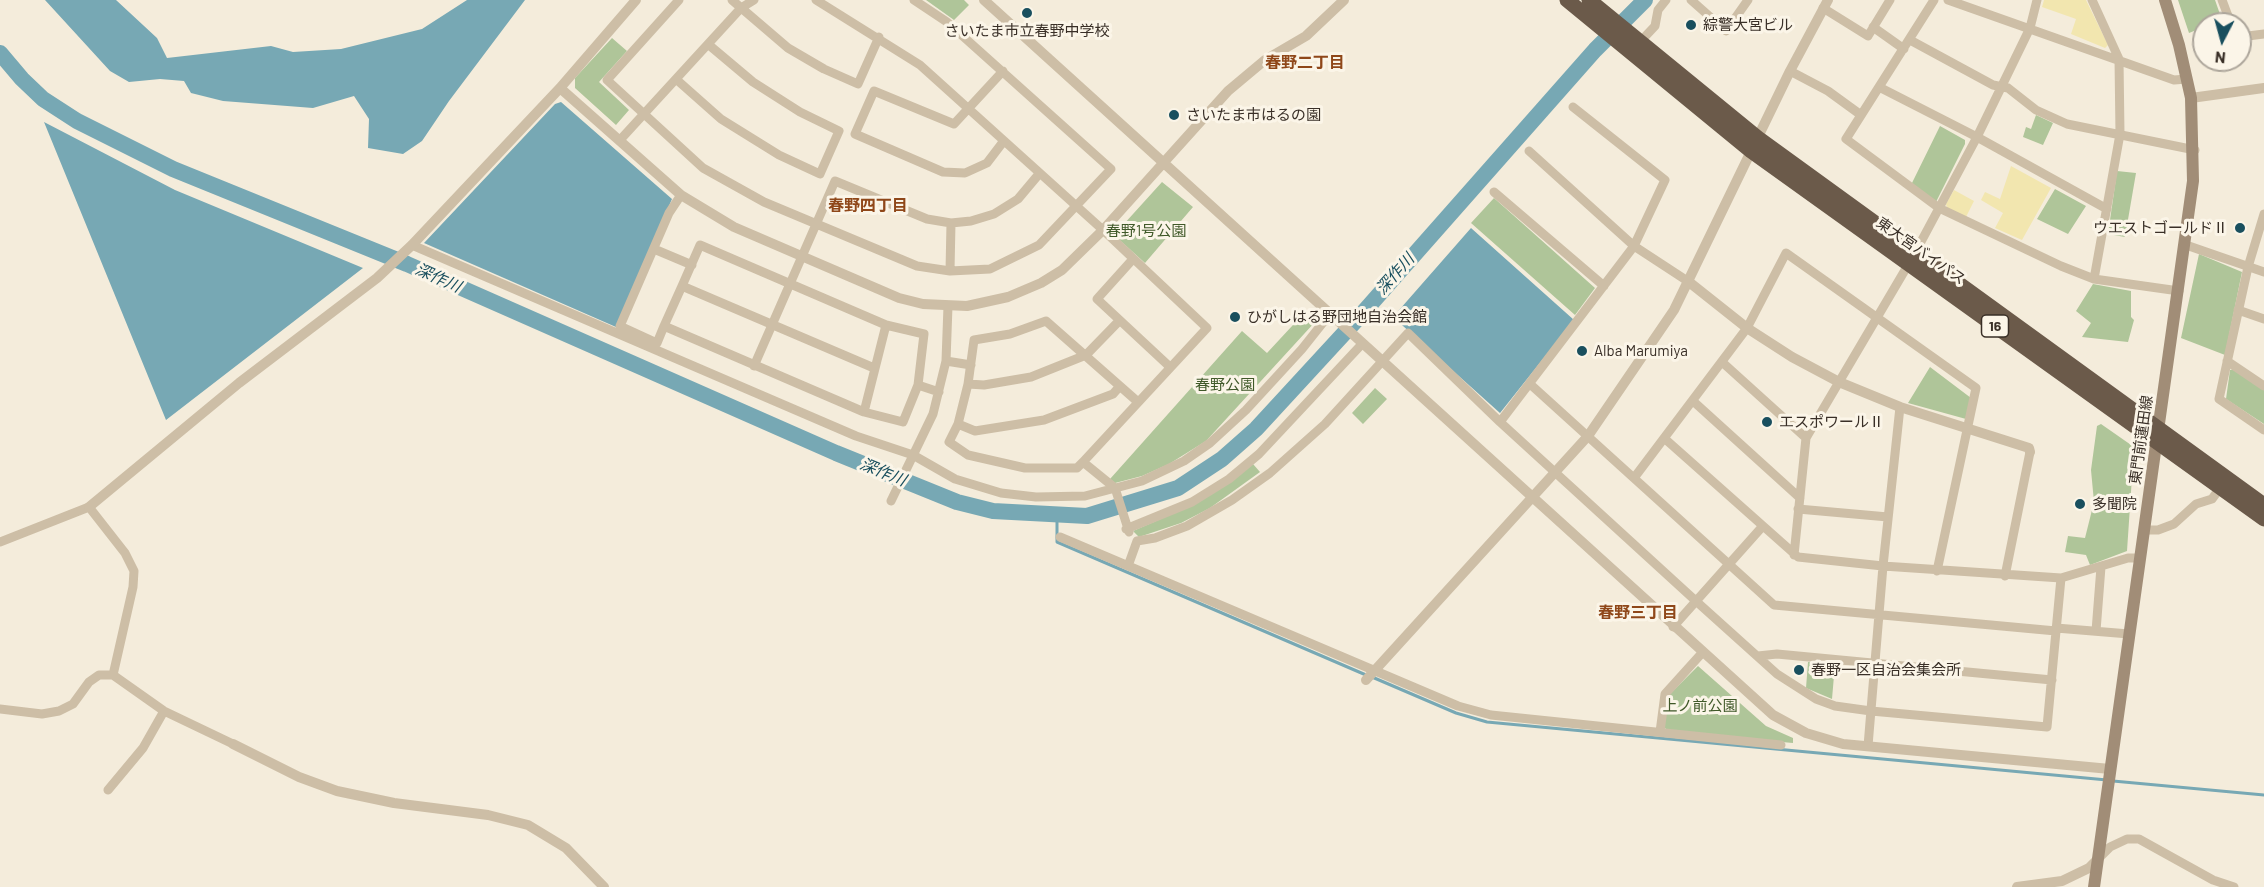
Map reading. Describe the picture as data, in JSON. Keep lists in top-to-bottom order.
{
  "streets": {
    "highway": ["東大宮バイパス", "16"],
    "main road": ["東門前蓮田線"]
  },
  "crossings": [
    ["東大宮バイパス", "東門前蓮田線"]
  ],
  "districts": ["春野二丁目", "春野四丁目", "春野三丁目"],
  "water": ["深作川"],
  "parks": ["春野1号公園", "春野公園", "上ノ前公園"],
  "places": [
    "さいたま市立春野中学校",
    "綜警大宮ビル",
    "さいたま市はるの園",
    "ウエストゴールドⅡ",
    "ひがしはる野団地自治会館",
    "Alba Marumiya",
    "エスポワールⅡ",
    "多聞院",
    "春野一区自治会集会所"
  ],
  "north": "bottom"
}
